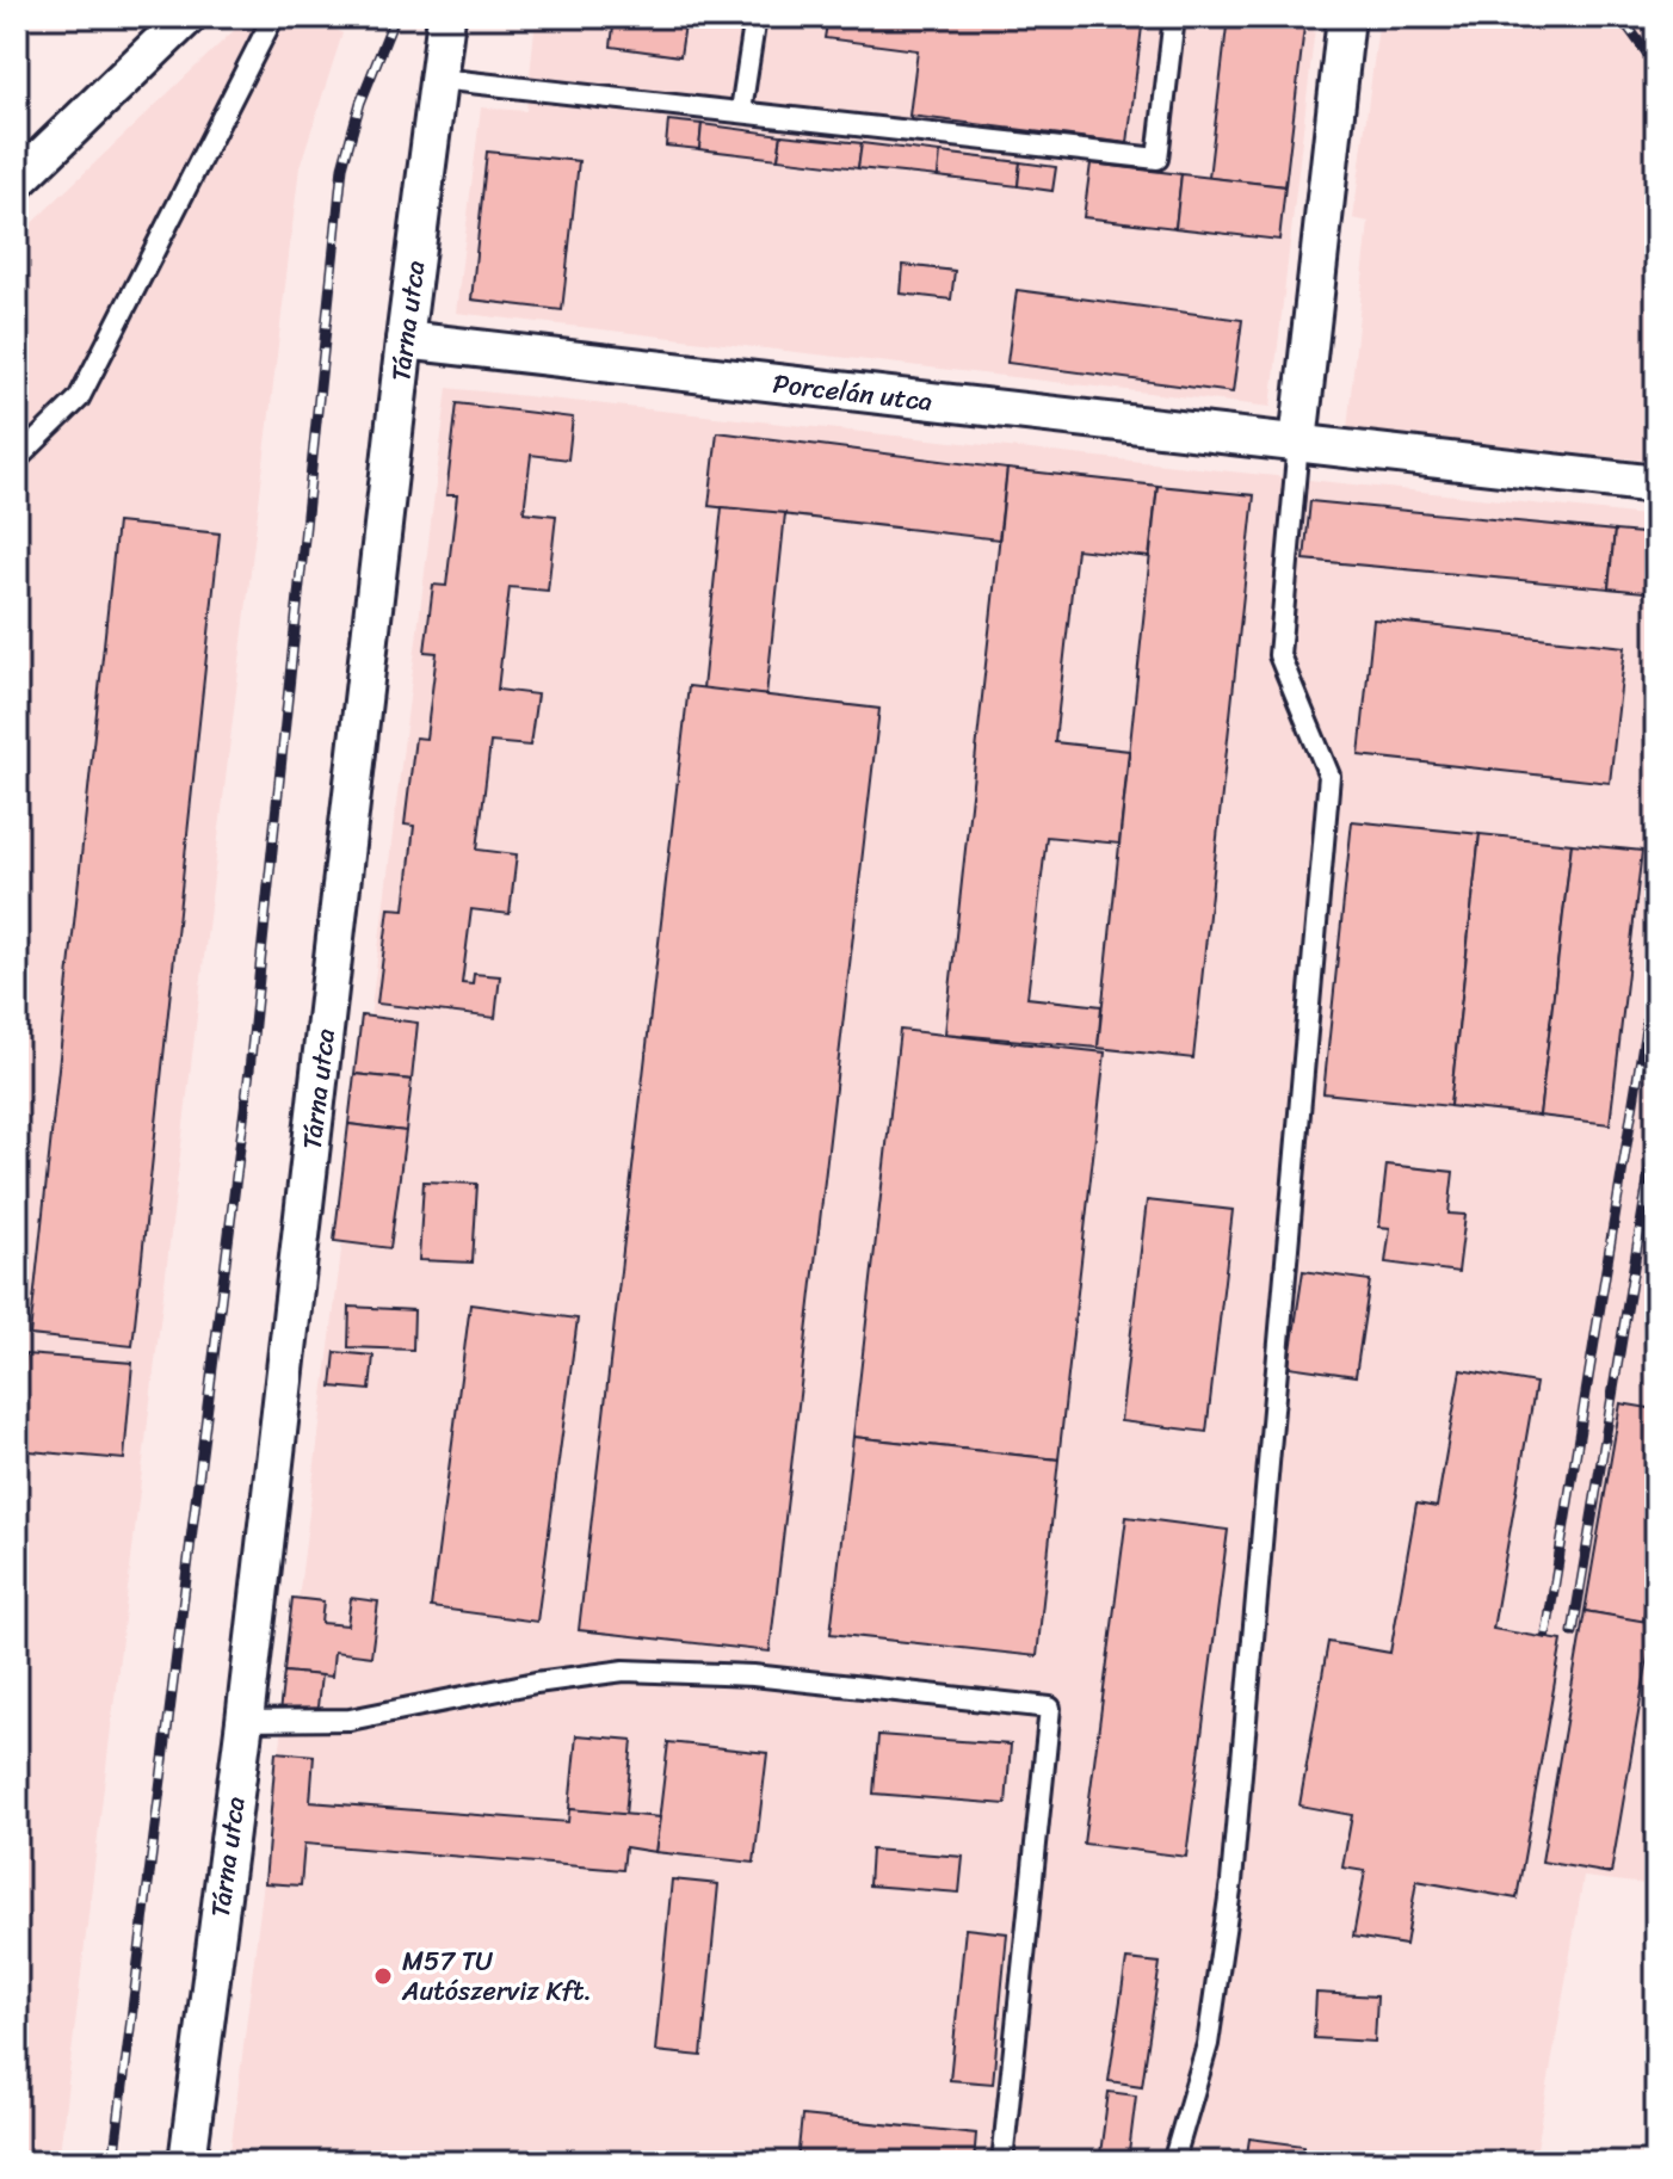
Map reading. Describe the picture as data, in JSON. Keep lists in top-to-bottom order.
{
  "streets": {
    "street": ["Tárna utca", "Porcelán utca"]
  },
  "crossings": [
    ["Tárna utca", "Porcelán utca"]
  ],
  "places": ["M57 TU Autószerviz Kft."]
}
